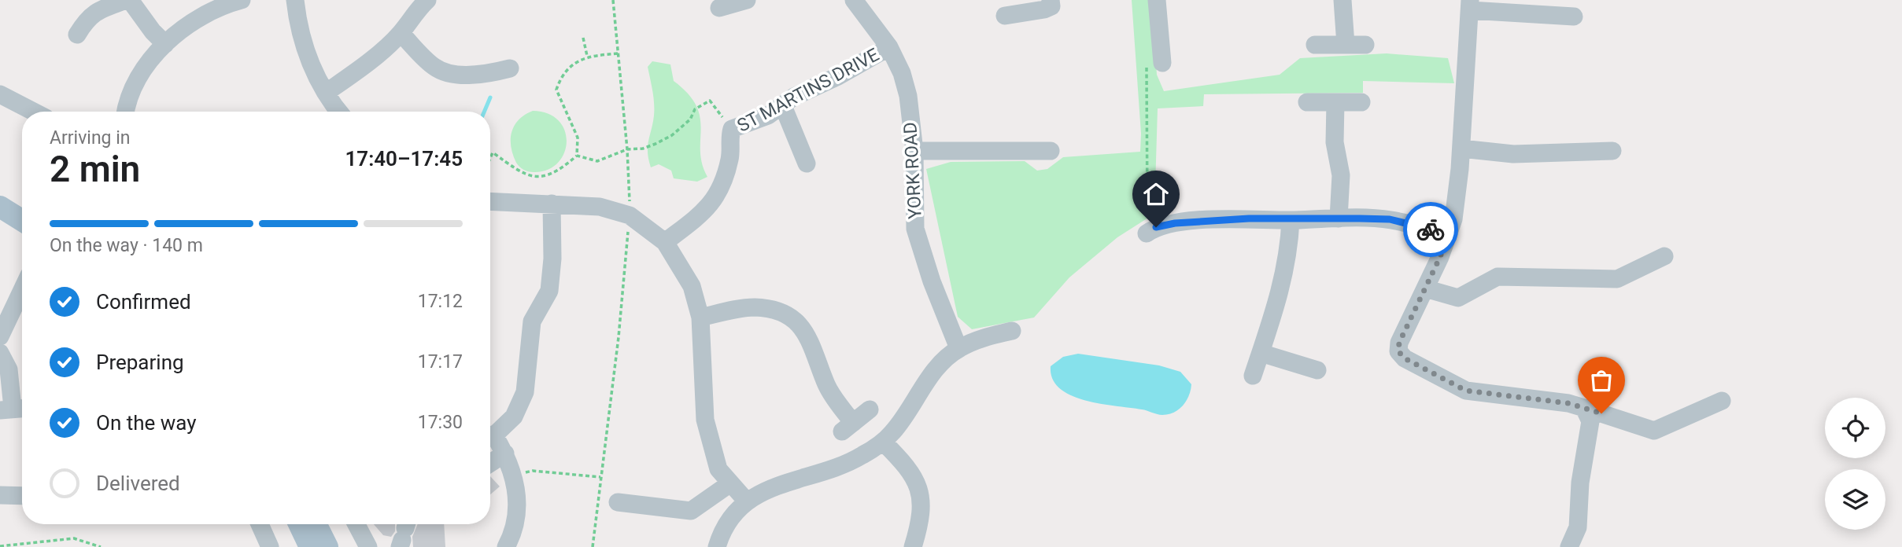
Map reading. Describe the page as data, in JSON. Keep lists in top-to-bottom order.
{
  "streets": {
    "street": ["ST MARTINS DRIVE", "YORK ROAD"]
  },
  "crossings": [
    ["ST MARTINS DRIVE", "YORK ROAD"]
  ],
  "page": {
    "heading": ["2 min", "Arriving in", "17:40–17:45"],
    "bar": "On the way · 140 m",
    "list": [
      ["Confirmed", "17:12"],
      ["Preparing", "17:17"],
      ["On the way", "17:30"],
      "Delivered"
    ]
  }
}
